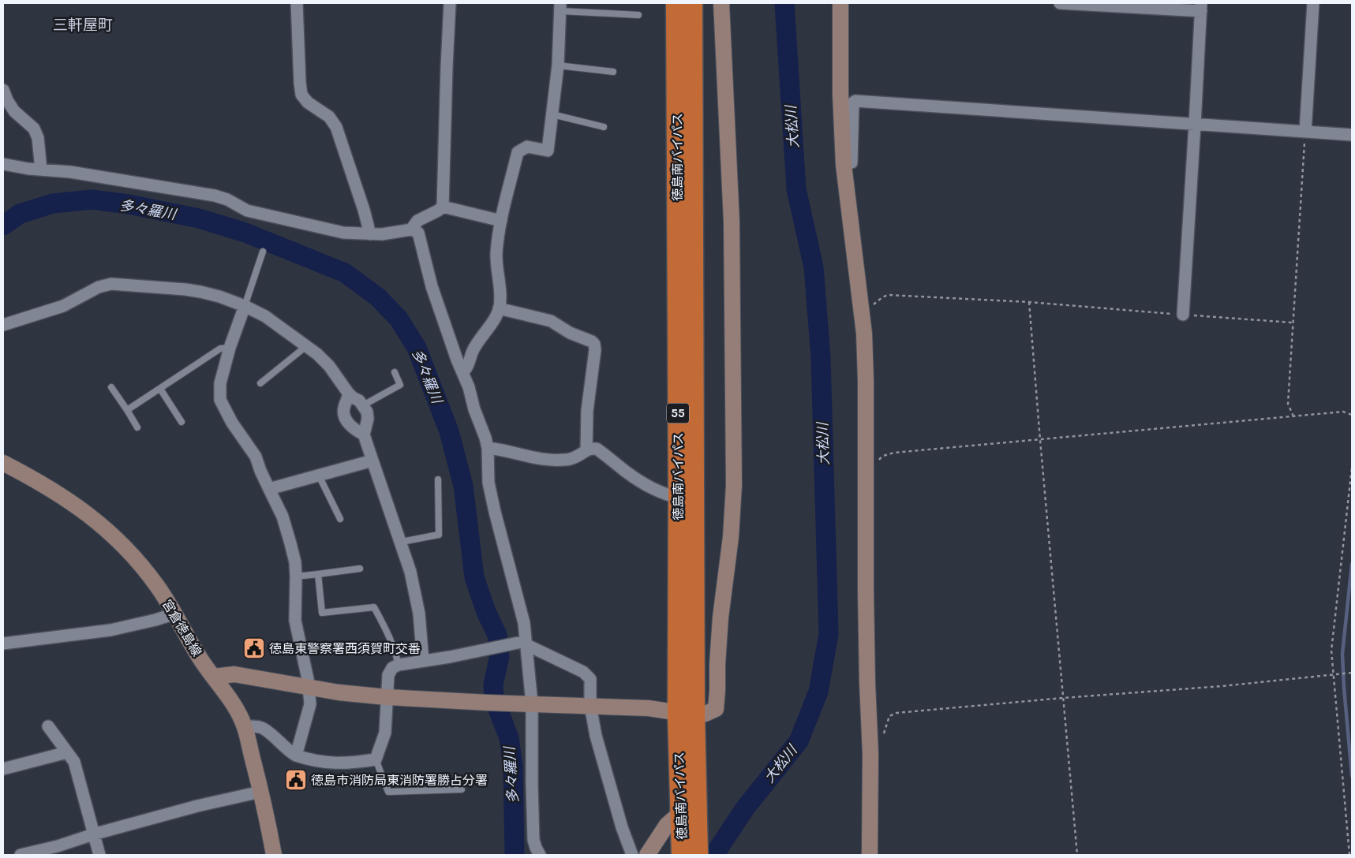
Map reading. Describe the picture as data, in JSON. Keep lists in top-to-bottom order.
{
  "streets": {
    "highway": ["徳島南バイパス", "55"],
    "street": ["宮倉徳島線"]
  },
  "districts": ["三軒屋町"],
  "water": ["大松川", "多々羅川"],
  "places": {
    "public building": ["徳島東警察署西須賀町交番", "徳島市消防局東消防署勝占分署"]
  }
}
